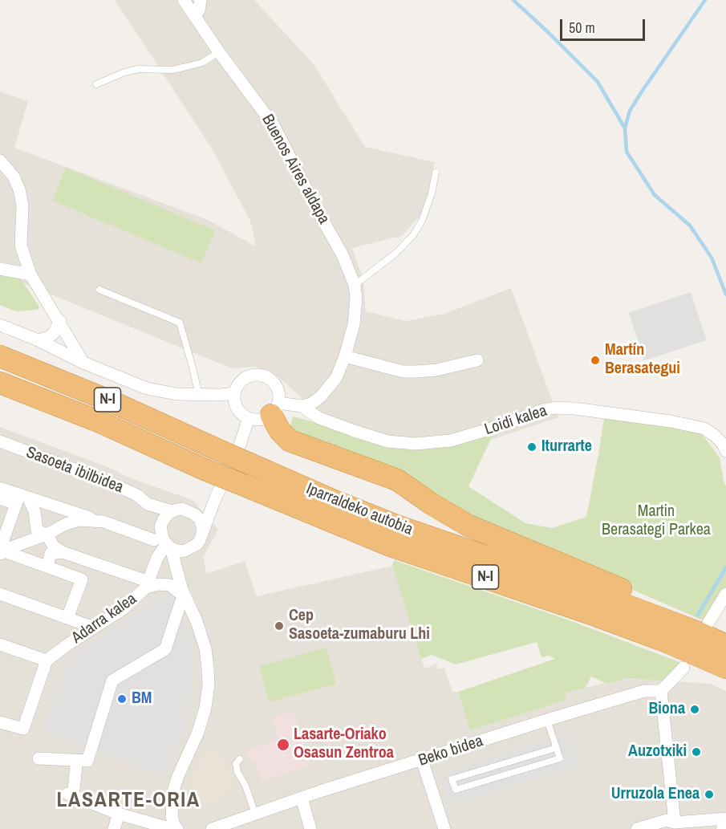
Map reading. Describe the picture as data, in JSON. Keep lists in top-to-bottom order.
{
  "streets": {
    "highway": ["N-I", "Iparraldeko autobia"],
    "street": [
      "Buenos Aires aldapa",
      "Loidi kalea",
      "Sasoeta ibilbidea",
      "Adarra kalea",
      "Beko bidea"
    ]
  },
  "crossings": [
    ["Sasoeta ibilbidea", "Adarra kalea"]
  ],
  "districts": ["LASARTE-ORIA"],
  "parks": ["Martin Berasategi Parkea"],
  "places": [
    "Martín Berasategui",
    "Iturrarte",
    "Cep Sasoeta-zumaburu Lhi",
    "BM",
    "Biona",
    "Lasarte-Oriako Osasun Zentroa",
    "Auzotxiki",
    "Urruzola Enea"
  ],
  "scale_bar": "50 m"
}
